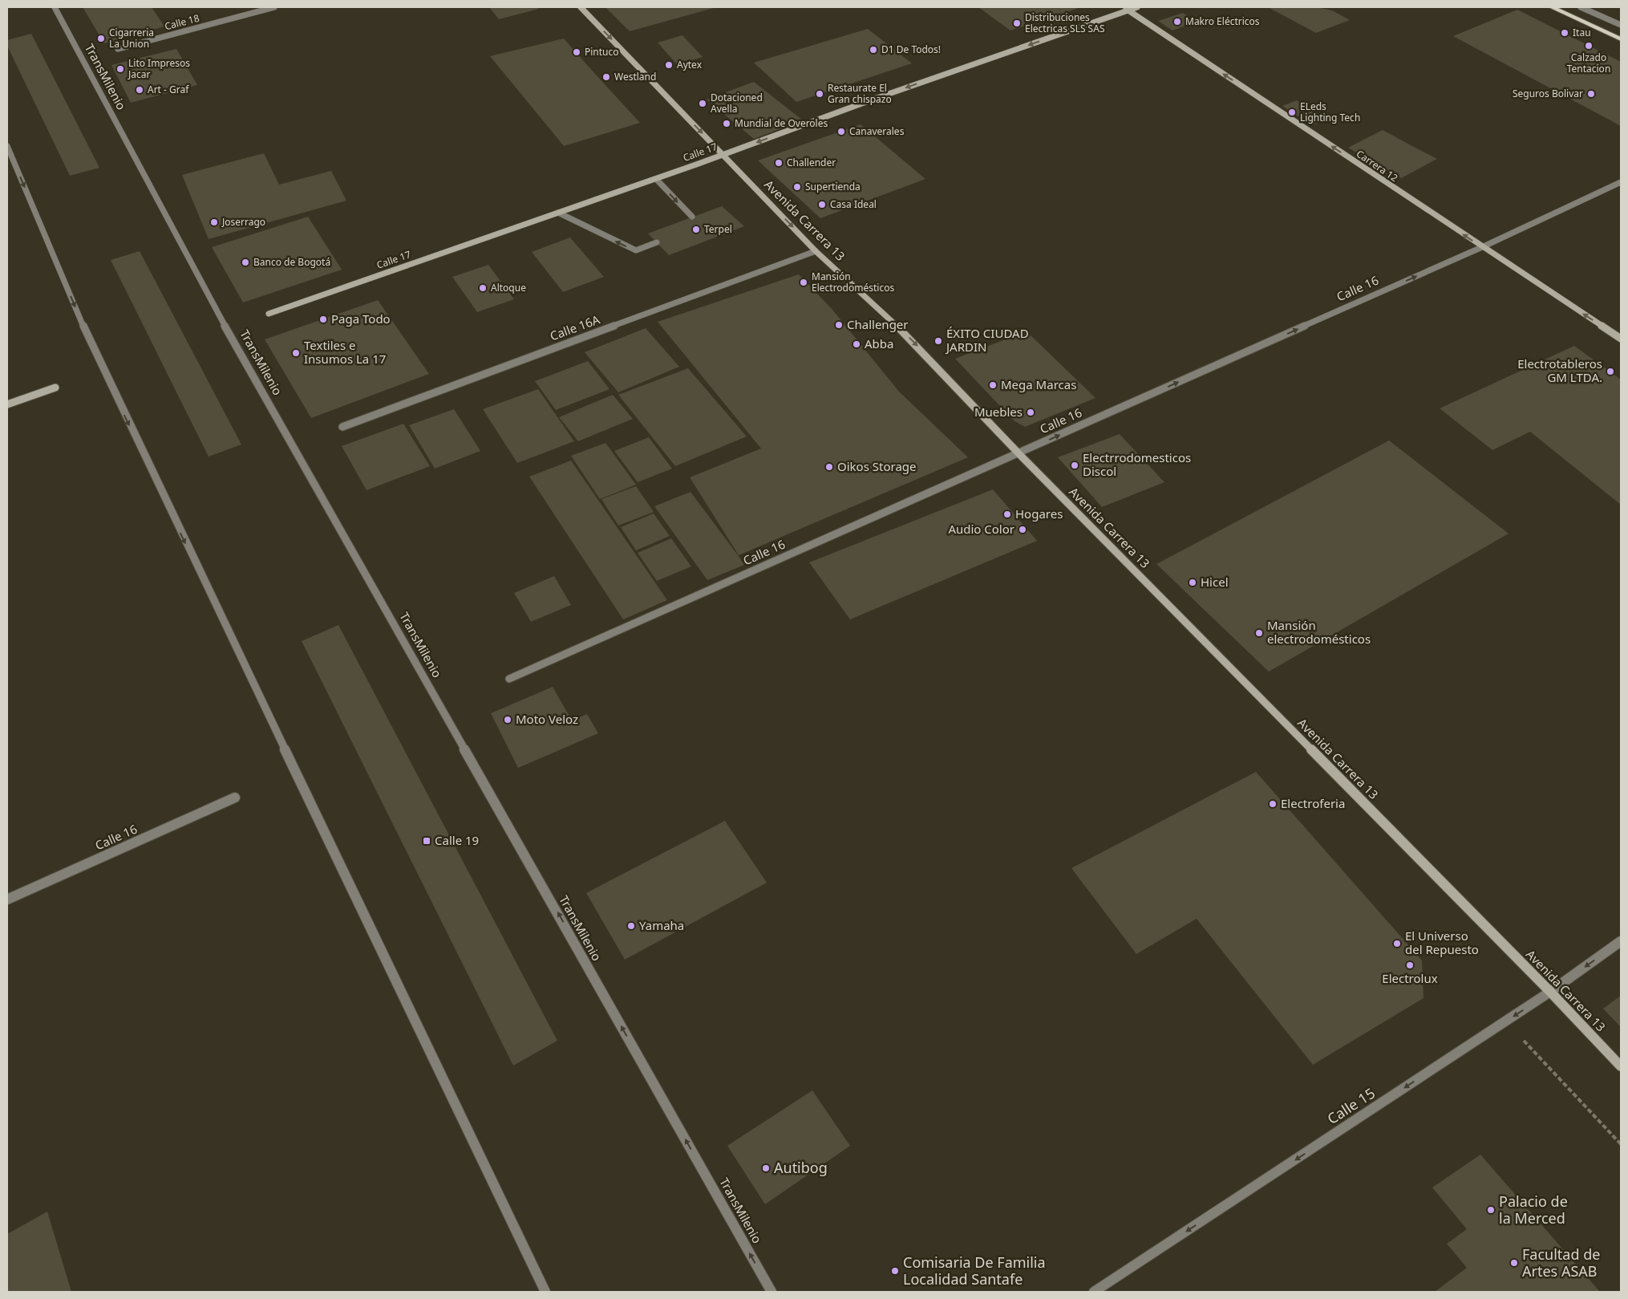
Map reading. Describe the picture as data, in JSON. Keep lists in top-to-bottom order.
{
  "streets": {
    "street": [
      "Calle 18",
      "TransMilenio",
      "Calle 17",
      "Carrera 12",
      "Avenida Carrera 13",
      "Calle 16",
      "Calle 16A",
      "Calle 15"
    ]
  },
  "crossings": [
    ["Calle 17", "Carrera 12"],
    ["Calle 17", "Avenida Carrera 13"],
    ["Carrera 12", "Calle 16"],
    ["Avenida Carrera 13", "Calle 16"],
    ["Avenida Carrera 13", "Calle 16A"],
    ["Avenida Carrera 13", "Calle 15"]
  ],
  "one_way": [
    "TransMilenio",
    "Calle 17",
    "Carrera 12",
    "Avenida Carrera 13",
    "Calle 15"
  ],
  "places": {
    "other": [
      "Makro Eléctricos",
      "Distribuciones Electricas SLS SAS",
      "Itau",
      "Cigarreria La Union",
      "Calzado Tentacion",
      "D1 De Todos!",
      "Pintuco",
      "Aytex",
      "Lito Impresos Jacar",
      "Westland",
      "Art - Graf",
      "Restaurate El Gran chispazo",
      "Seguros Bolivar",
      "Dotacioned Avella",
      "ELeds Lighting Tech",
      "Mundial de Overoles",
      "Canaverales",
      "Challender",
      "Supertienda",
      "Casa Ideal",
      "Joserrago",
      "Terpel",
      "Banco de Bogotá",
      "Mansión Electrodomésticos",
      "Altoque",
      "Paga Todo",
      "Challenger",
      "ÉXITO CIUDAD JARDIN",
      "Abba",
      "Textiles e Insumos La 17",
      "Electrotableros GM LTDA.",
      "Mega Marcas",
      "Muebles",
      "Electrrodomesticos Discol",
      "Oikos Storage",
      "Hogares",
      "Audio Color",
      "Hicel",
      "Mansión electrodomésticos",
      "Moto Veloz",
      "Electroferia",
      "Yamaha",
      "El Universo del Repuesto",
      "Electrolux",
      "Autibog",
      "Palacio de la Merced",
      "Facultad de Artes ASAB",
      "Comisaria De Familia Localidad Santafe"
    ],
    "transit": ["Calle 19"]
  }
}
